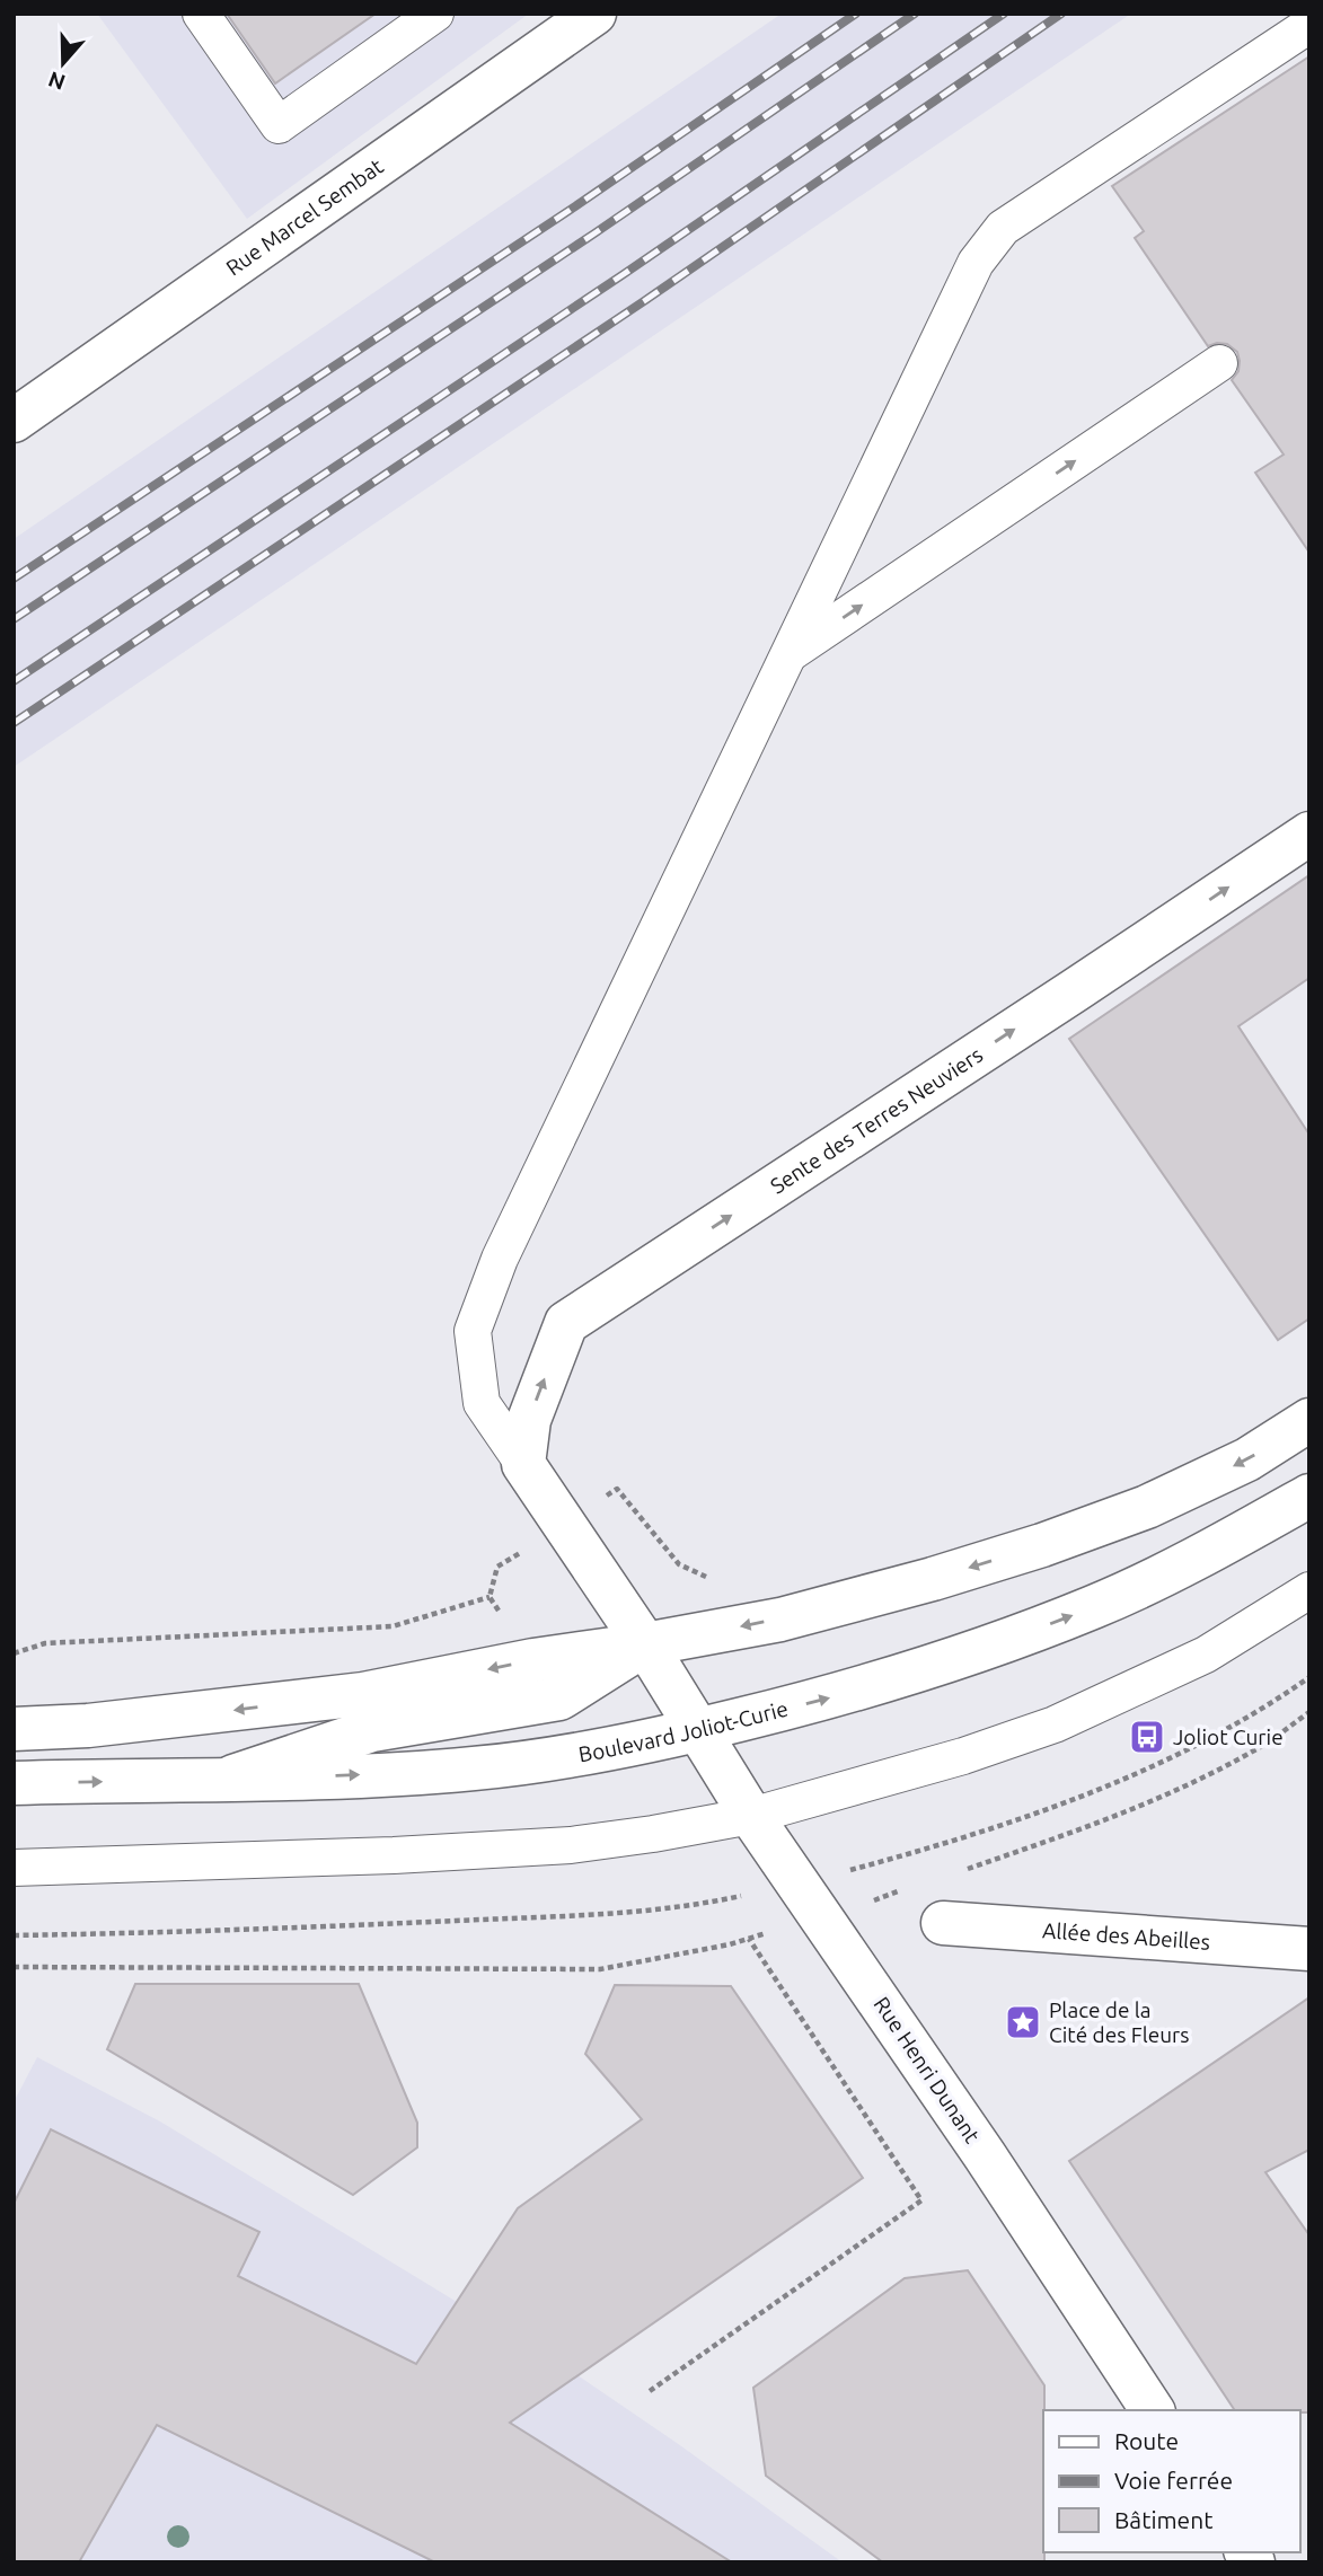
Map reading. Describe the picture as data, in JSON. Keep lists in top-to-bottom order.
{
  "streets": {
    "street": [
      "Rue Marcel Sembat",
      "Sente des Terres Neuviers",
      "Boulevard Joliot-Curie",
      "Allée des Abeilles",
      "Rue Henri Dunant"
    ]
  },
  "crossings": [
    ["Sente des Terres Neuviers", "Rue Henri Dunant"],
    ["Boulevard Joliot-Curie", "Rue Henri Dunant"]
  ],
  "one_way": ["Sente des Terres Neuviers"],
  "places": {
    "bus stop": ["Joliot Curie"],
    "place": ["Place de la Cité des Fleurs"]
  },
  "legend": ["Route", "Voie ferrée", "Bâtiment"],
  "north": "bottom"
}
